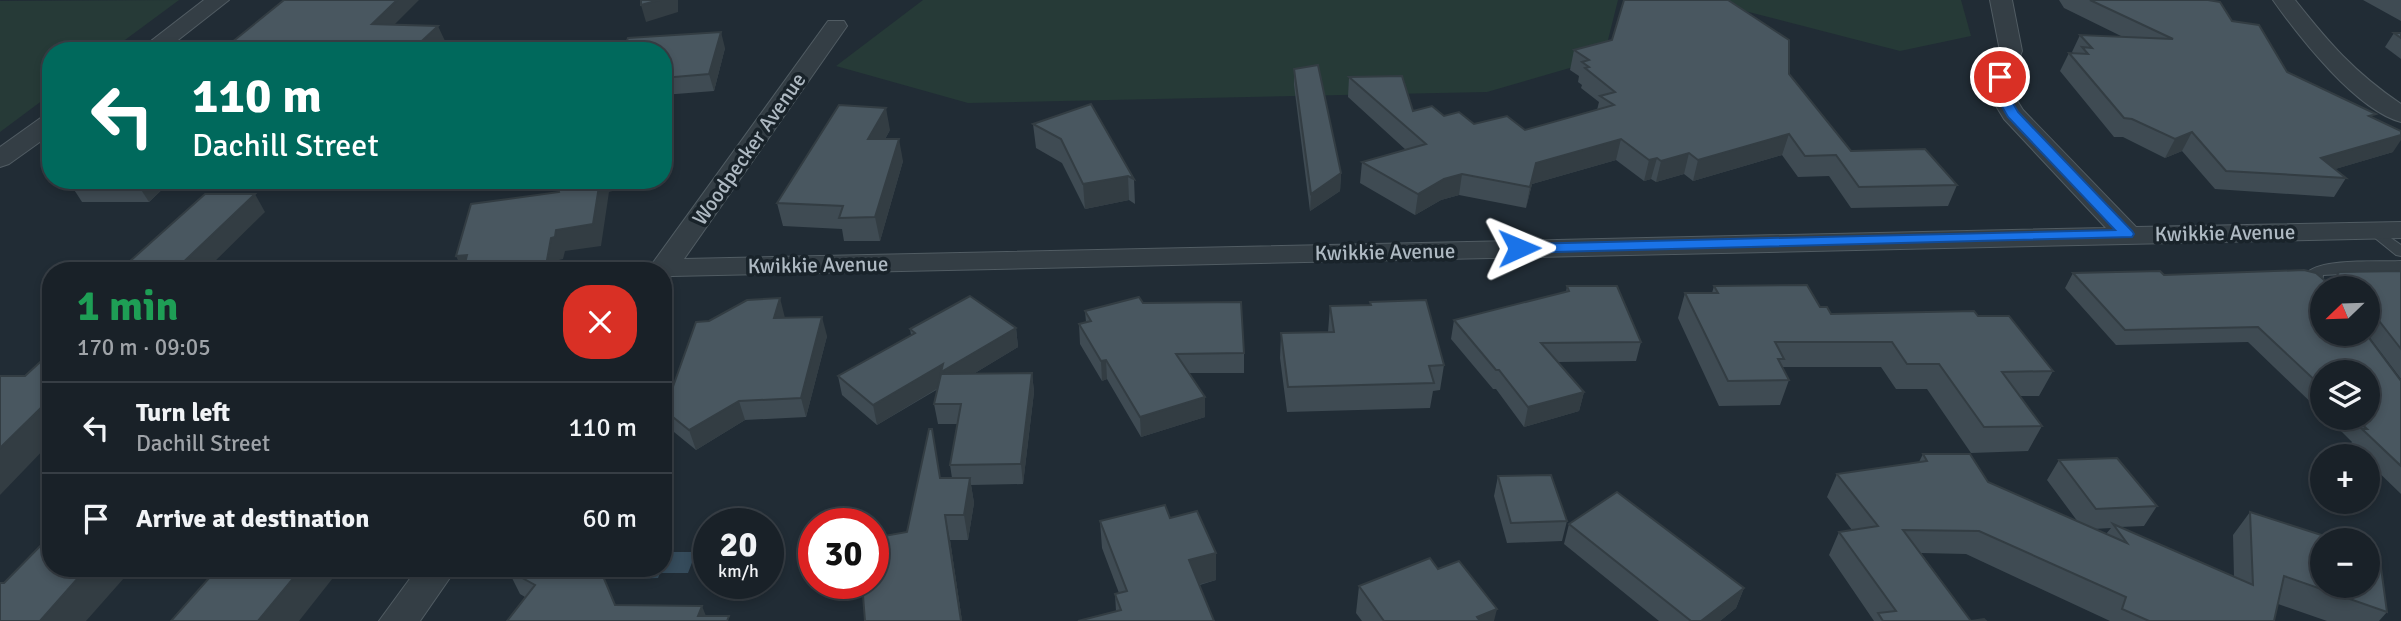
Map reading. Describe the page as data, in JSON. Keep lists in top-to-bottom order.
{
  "streets": {
    "street": ["Woodpecker Avenue", "Kwikkie Avenue"]
  },
  "north": "bottom left",
  "page": {
    "turn": ["110 m", "Dachill Street"],
    "heading": ["1 min", "170 m · 09:05"],
    "map_buttons": ["+", "−"],
    "list": [
      {
        "name": "Turn left",
        "note": "Dachill Street",
        "value": "110 m"
      },
      {
        "name": "Arrive at destination",
        "value": "60 m"
      }
    ],
    "speed": "20 km/h",
    "limit": "30"
  }
}
